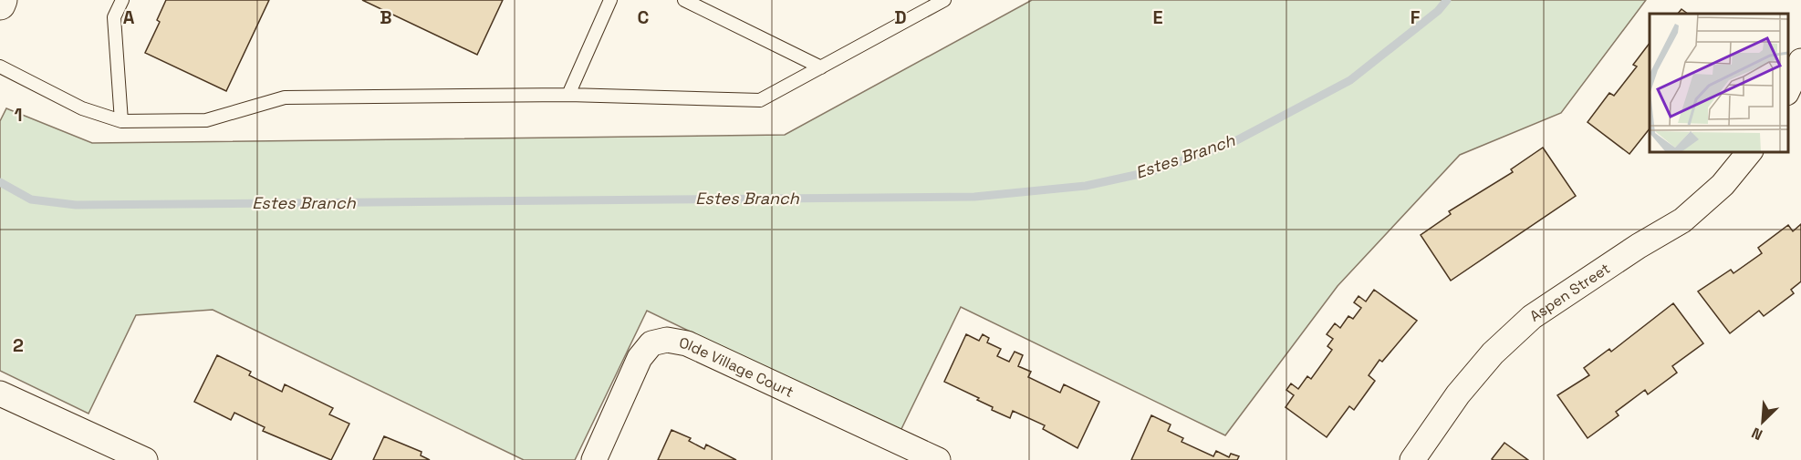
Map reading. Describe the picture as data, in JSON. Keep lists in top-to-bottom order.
{
  "streets": {
    "street": ["Aspen Street", "Olde Village Court"]
  },
  "water": ["Estes Branch"],
  "north": "bottom left",
  "grid": {
    "columns": [
      "A",
      "B",
      "C",
      "D",
      "E",
      "F"
    ],
    "rows": ["1", "2"]
  }
}
